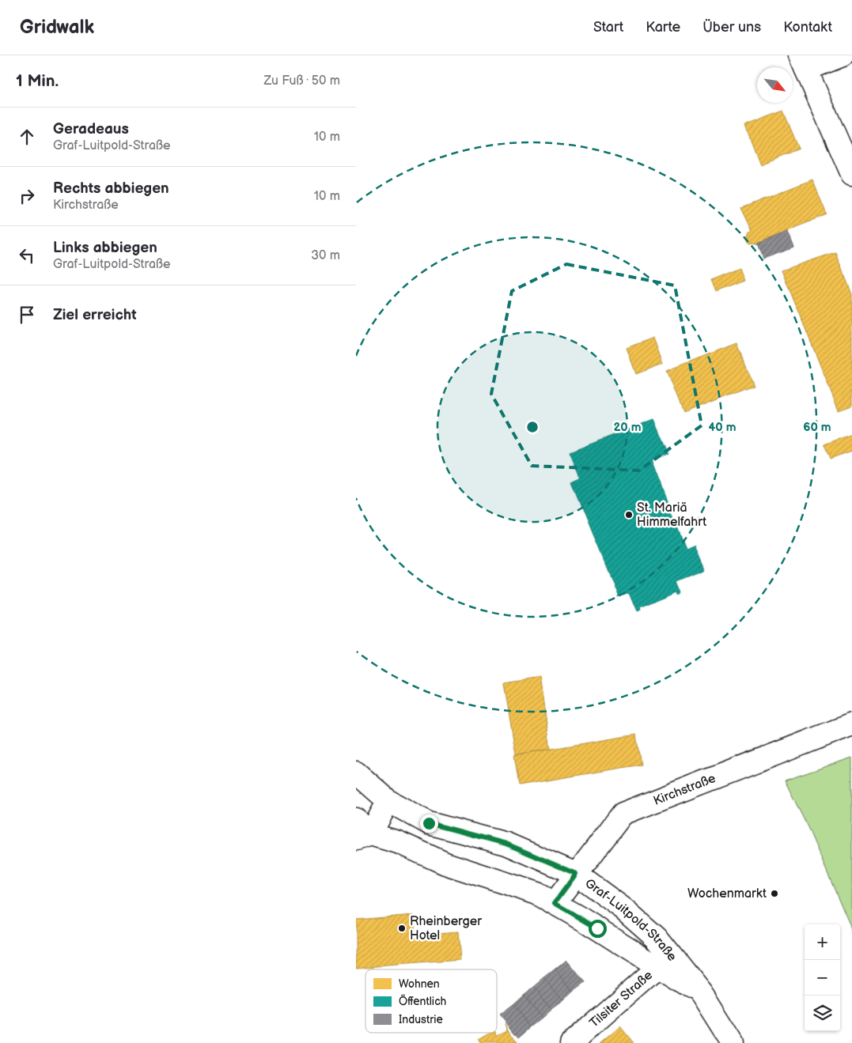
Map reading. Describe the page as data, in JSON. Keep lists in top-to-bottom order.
{
  "streets": {
    "street": ["Kirchstraße", "Graf-Luitpold-Straße", "Tilsiter Straße"]
  },
  "crossings": [
    ["Kirchstraße", "Graf-Luitpold-Straße"],
    ["Graf-Luitpold-Straße", "Tilsiter Straße"]
  ],
  "places": ["St. Mariä Himmelfahrt", "Wochenmarkt", "Rheinberger Hotel"],
  "legend": ["Wohnen", "Öffentlich", "Industrie"],
  "north": "bottom right",
  "page": {
    "header": "Gridwalk",
    "nav": [
      "Start",
      "Karte",
      "Über uns",
      "Kontakt"
    ],
    "heading": ["1 Min.", "Zu Fuß · 50 m"],
    "list": [
      ["Geradeaus", "Graf-Luitpold-Straße", "10 m"],
      ["Rechts abbiegen", "Kirchstraße", "10 m"],
      ["Links abbiegen", "Graf-Luitpold-Straße", "30 m"],
      "Ziel erreicht"
    ],
    "map_buttons": ["+", "−"]
  },
  "rings": ["20 m", "40 m", "60 m"]
}
